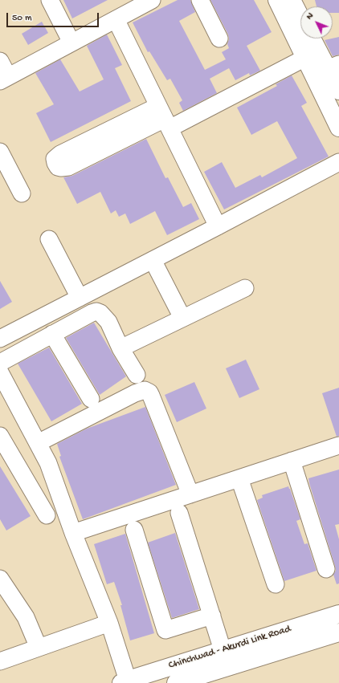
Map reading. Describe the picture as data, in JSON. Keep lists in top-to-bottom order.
{
  "streets": {
    "main road": ["Chinchwad - Akurdi Link Road"]
  },
  "scale_bar": "50 m",
  "north": "top left"
}
